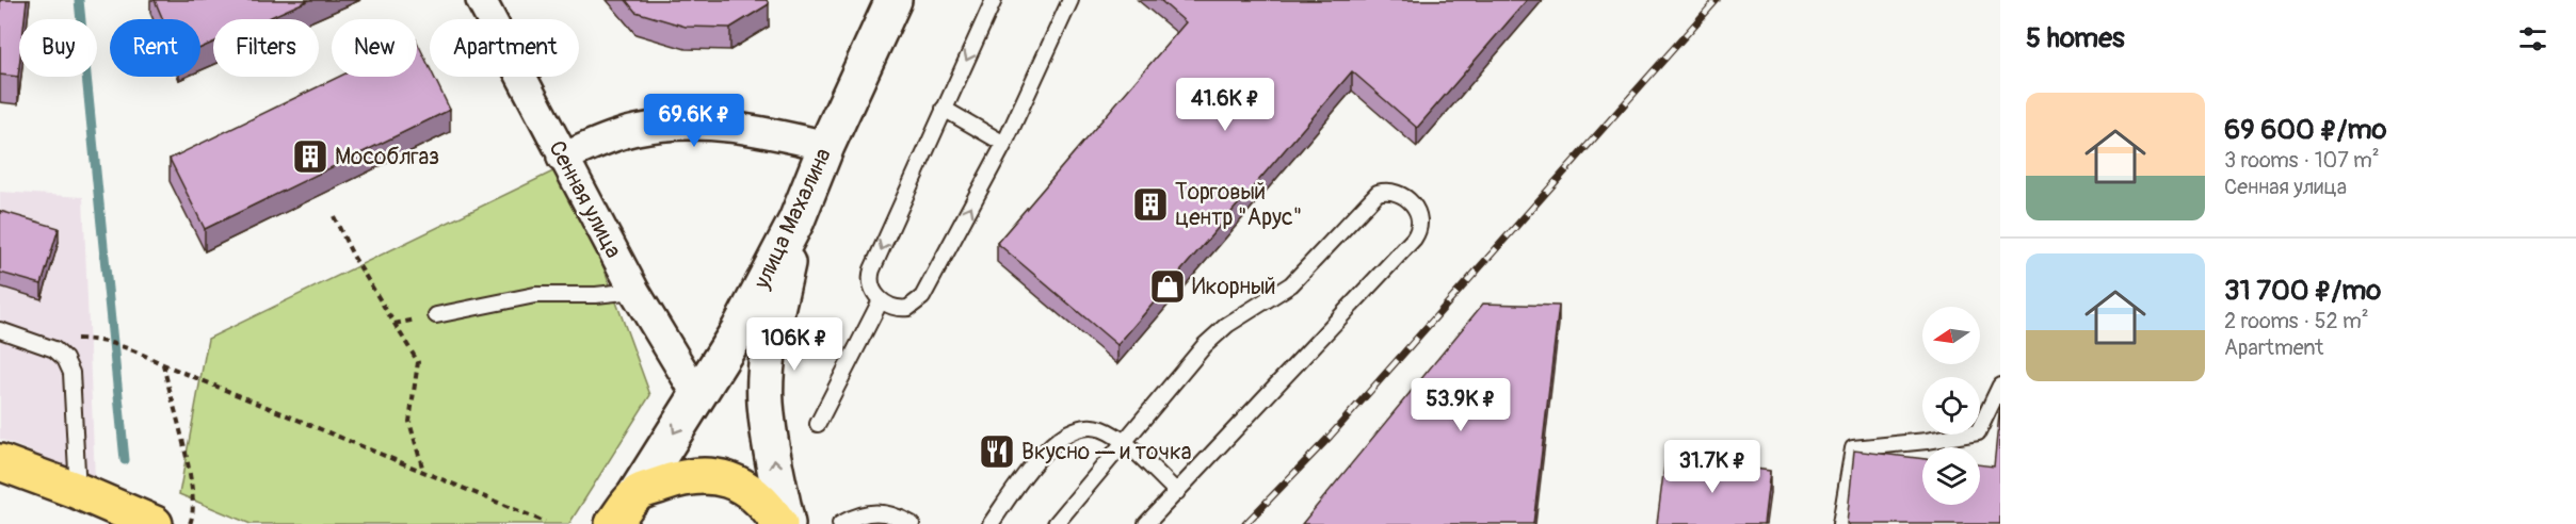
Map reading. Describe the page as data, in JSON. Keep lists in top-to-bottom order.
{
  "streets": {
    "main road": ["улица Махалина"],
    "street": ["Сенная улица"]
  },
  "crossings": [
    ["Сенная улица", "улица Махалина"]
  ],
  "places": {
    "building": ["Мособлгаз", "Торговый центр \"Арус\""],
    "shop": ["Икорный"],
    "restaurant": ["Вкусно — и точка"]
  },
  "north": "left",
  "page": {
    "heading": "5 homes",
    "chip": [
      "Buy",
      "Rent",
      "Filters",
      "New",
      "Apartment"
    ],
    "list": [
      {
        "name": "69 600 ₽/mo",
        "note": "3 rooms · 107 m² · Сенная улица"
      },
      {
        "name": "31 700 ₽/mo",
        "note": "2 rooms · 52 m² · Apartment"
      }
    ],
    "price": [
      "41.6K ₽",
      "69.6K ₽",
      "106K ₽",
      "53.9K ₽",
      "31.7K ₽"
    ]
  }
}
